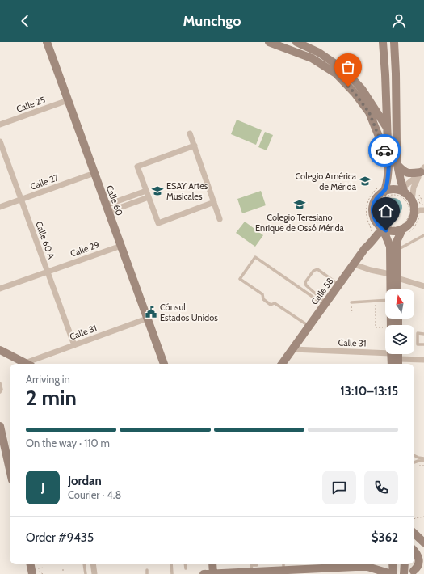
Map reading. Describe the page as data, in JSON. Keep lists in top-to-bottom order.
{
  "streets": {
    "main road": ["Calle 60", "Calle 58"],
    "street": [
      "Calle 25",
      "Calle 27",
      "Calle 60 A",
      "Calle 29",
      "Calle 31"
    ]
  },
  "crossings": [
    ["Calle 25", "Calle 60"],
    ["Calle 27", "Calle 60"],
    ["Calle 27", "Calle 60 A"],
    ["Calle 60", "Calle 29"],
    ["Calle 60", "Calle 31"],
    ["Calle 60 A", "Calle 29"],
    ["Calle 60 A", "Calle 31"],
    ["Calle 58", "Calle 31"]
  ],
  "places": {
    "school or university": ["Colegio América de Mérida", "ESAY Artes Musicales", "Colegio Teresiano Enrique de Ossó Mérida"],
    "public building": ["Cónsul Estados Unidos"]
  },
  "north": "top",
  "page": {
    "header": "Munchgo",
    "heading": ["2 min", "Arriving in", "13:10–13:15"],
    "panel": [
      "Jordan",
      "Courier · 4.8",
      "Order #9435",
      "$362"
    ],
    "bar": "On the way · 110 m",
    "round": "J"
  }
}
